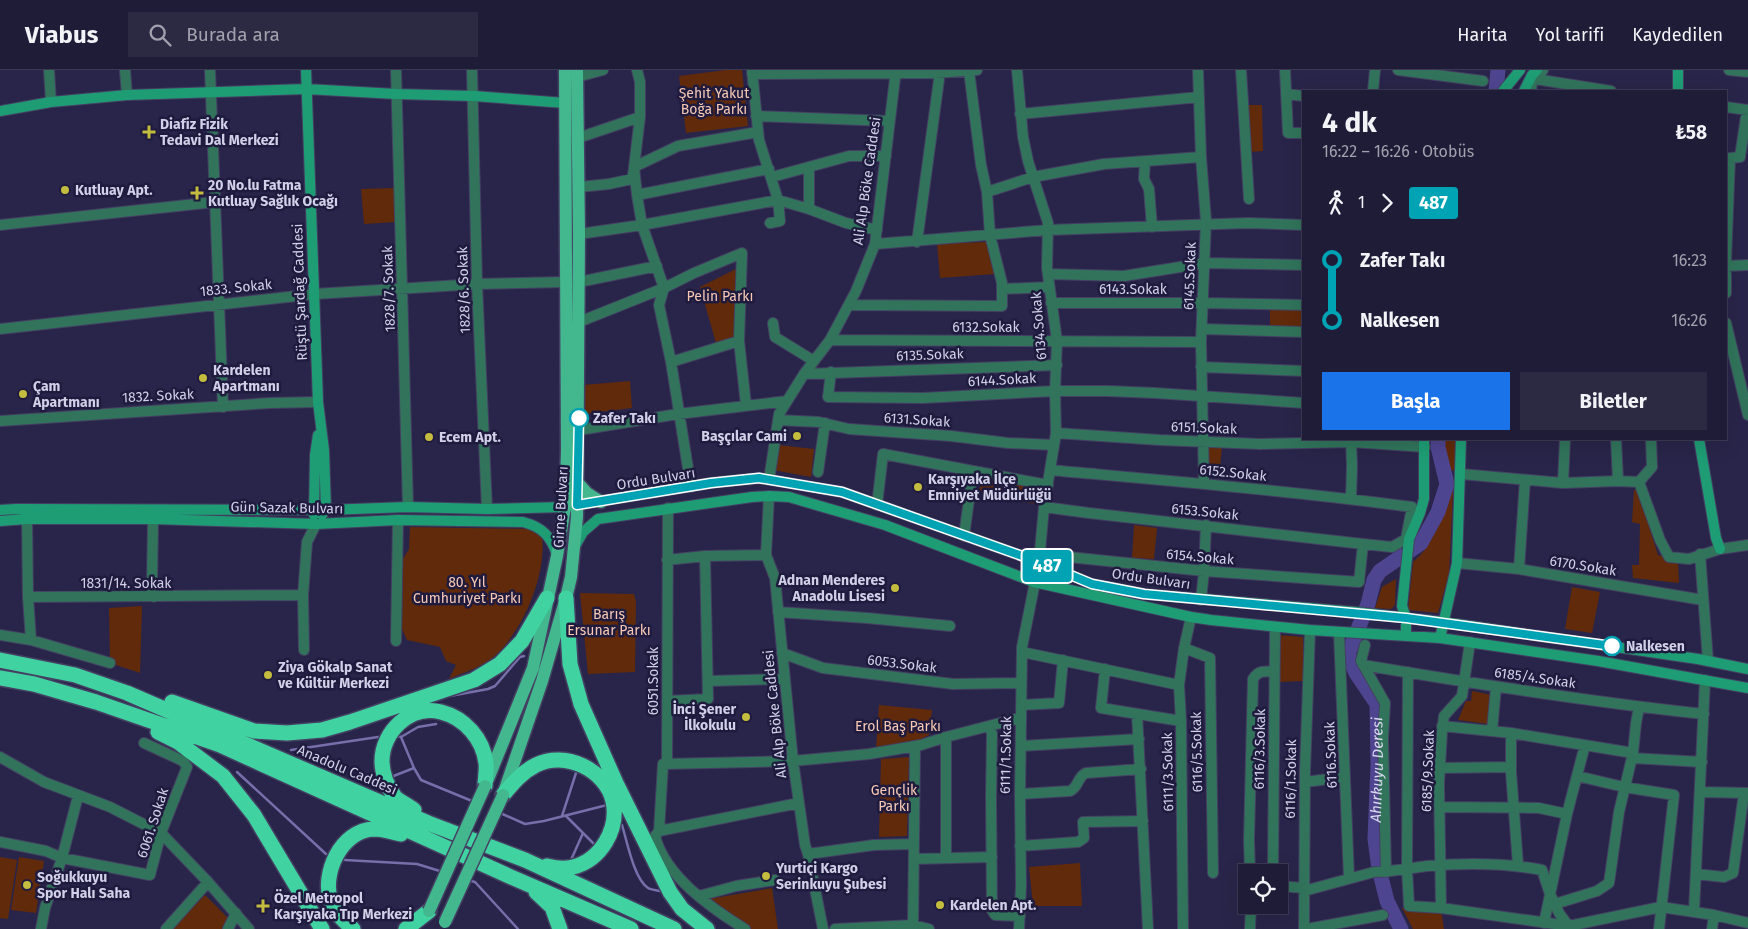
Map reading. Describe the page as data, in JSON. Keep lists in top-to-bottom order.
{
  "streets": {
    "highway": ["Anadolu Caddesi"],
    "main road": [
      "Rüştü Şardağ Caddesi",
      "Ordu Bulvarı",
      "Girne Bulvarı",
      "Gün Sazak Bulvarı"
    ],
    "street": [
      "Ali Alp Böke Caddesi",
      "6145.Sokak",
      "1833. Sokak",
      "1828/7. Sokak",
      "6143.Sokak",
      "1828/6. Sokak",
      "6134.Sokak",
      "6132.Sokak",
      "6135.Sokak",
      "6144.Sokak",
      "1832. Sokak",
      "6131.Sokak",
      "6151.Sokak",
      "6152.Sokak",
      "6153.Sokak",
      "6154.Sokak",
      "6170.Sokak",
      "1831/14. Sokak",
      "6053.Sokak",
      "6185/4.Sokak",
      "6051.Sokak",
      "6116/3.Sokak",
      "6116/5.Sokak",
      "6111/1.Sokak",
      "6116.Sokak",
      "6185/9.Sokak",
      "6111/3.Sokak",
      "6116/1.Sokak",
      "6061. Sokak"
    ]
  },
  "crossings": [
    ["Ali Alp Böke Caddesi", "6132.Sokak"],
    ["Ali Alp Böke Caddesi", "6135.Sokak"],
    ["Ali Alp Böke Caddesi", "6131.Sokak"],
    ["Ali Alp Böke Caddesi", "Ordu Bulvarı"],
    ["Ali Alp Böke Caddesi", "6053.Sokak"],
    ["6145.Sokak", "6143.Sokak"],
    ["6145.Sokak", "6132.Sokak"],
    ["6145.Sokak", "6144.Sokak"],
    ["6145.Sokak", "6151.Sokak"],
    ["6145.Sokak", "6152.Sokak"],
    ["1833. Sokak", "1828/7. Sokak"],
    ["1833. Sokak", "1828/6. Sokak"],
    ["1833. Sokak", "Rüştü Şardağ Caddesi"],
    ["1833. Sokak", "Girne Bulvarı"],
    ["1828/7. Sokak", "Gün Sazak Bulvarı"],
    ["6143.Sokak", "6134.Sokak"],
    ["1828/6. Sokak", "Gün Sazak Bulvarı"],
    ["Rüştü Şardağ Caddesi", "1832. Sokak"],
    ["Rüştü Şardağ Caddesi", "Gün Sazak Bulvarı"],
    ["6134.Sokak", "6132.Sokak"],
    ["6134.Sokak", "6135.Sokak"],
    ["6134.Sokak", "6144.Sokak"],
    ["6134.Sokak", "6131.Sokak"],
    ["6134.Sokak", "6151.Sokak"],
    ["6134.Sokak", "6152.Sokak"],
    ["6134.Sokak", "Ordu Bulvarı"],
    ["6134.Sokak", "6153.Sokak"],
    ["6134.Sokak", "6154.Sokak"],
    ["6134.Sokak", "6111/1.Sokak"],
    ["6135.Sokak", "6144.Sokak"],
    ["6152.Sokak", "6153.Sokak"],
    ["Ordu Bulvarı", "Girne Bulvarı"],
    ["Ordu Bulvarı", "Gün Sazak Bulvarı"],
    ["Ordu Bulvarı", "6154.Sokak"],
    ["Ordu Bulvarı", "6051.Sokak"],
    ["Ordu Bulvarı", "6116/3.Sokak"],
    ["Ordu Bulvarı", "6111/1.Sokak"],
    ["Ordu Bulvarı", "6116.Sokak"],
    ["Ordu Bulvarı", "6185/9.Sokak"],
    ["Ordu Bulvarı", "6111/3.Sokak"],
    ["Ordu Bulvarı", "6116/1.Sokak"],
    ["Girne Bulvarı", "Gün Sazak Bulvarı"],
    ["6153.Sokak", "6154.Sokak"],
    ["6053.Sokak", "6111/1.Sokak"],
    ["6185/4.Sokak", "6185/9.Sokak"],
    ["6116/5.Sokak", "6111/3.Sokak"]
  ],
  "water": ["Ahırkuyu Deresi"],
  "parks": [
    "Şehit Yakut Boğa Parkı",
    "Pelin Parkı",
    "80. Yıl Cumhuriyet Parkı",
    "Barış Ersunar Parkı",
    "Erol Baş Parkı",
    "Gençlik Parkı"
  ],
  "places": {
    "health": ["Diafiz Fizik Tedavi Dal Merkezi", "20 No.lu Fatma Kutluay Sağlık Ocağı", "Özel Metropol Karşıyaka Tıp Merkezi"],
    "other": [
      "Kutluay Apt.",
      "Kardelen Apartmanı",
      "Çam Apartmanı",
      "Zafer Takı",
      "Başçılar Cami",
      "Ecem Apt.",
      "Karşıyaka İlçe Emniyet Müdürlüğü",
      "Adnan Menderes Anadolu Lisesi",
      "Nalkesen",
      "Ziya Gökalp Sanat ve Kültür Merkezi",
      "İnci Şener İlkokulu",
      "Yurtiçi Kargo Serinkuyu Şubesi",
      "Soğukkuyu Spor Halı Saha",
      "Kardelen Apt."
    ]
  },
  "lines": ["bus line 487"],
  "page": {
    "header": "Viabus",
    "search": "Burada ara",
    "nav": ["Harita", "Yol tarifi", "Kaydedilen"],
    "on_map": "487",
    "heading": ["4 dk", "16:22 – 16:26 · Otobüs", "₺58"],
    "legs": ["1", "487"],
    "list": [
      {
        "name": "Zafer Takı",
        "value": "16:23"
      },
      {
        "name": "Nalkesen",
        "value": "16:26"
      }
    ],
    "buttons": ["Başla", "Biletler"]
  }
}
